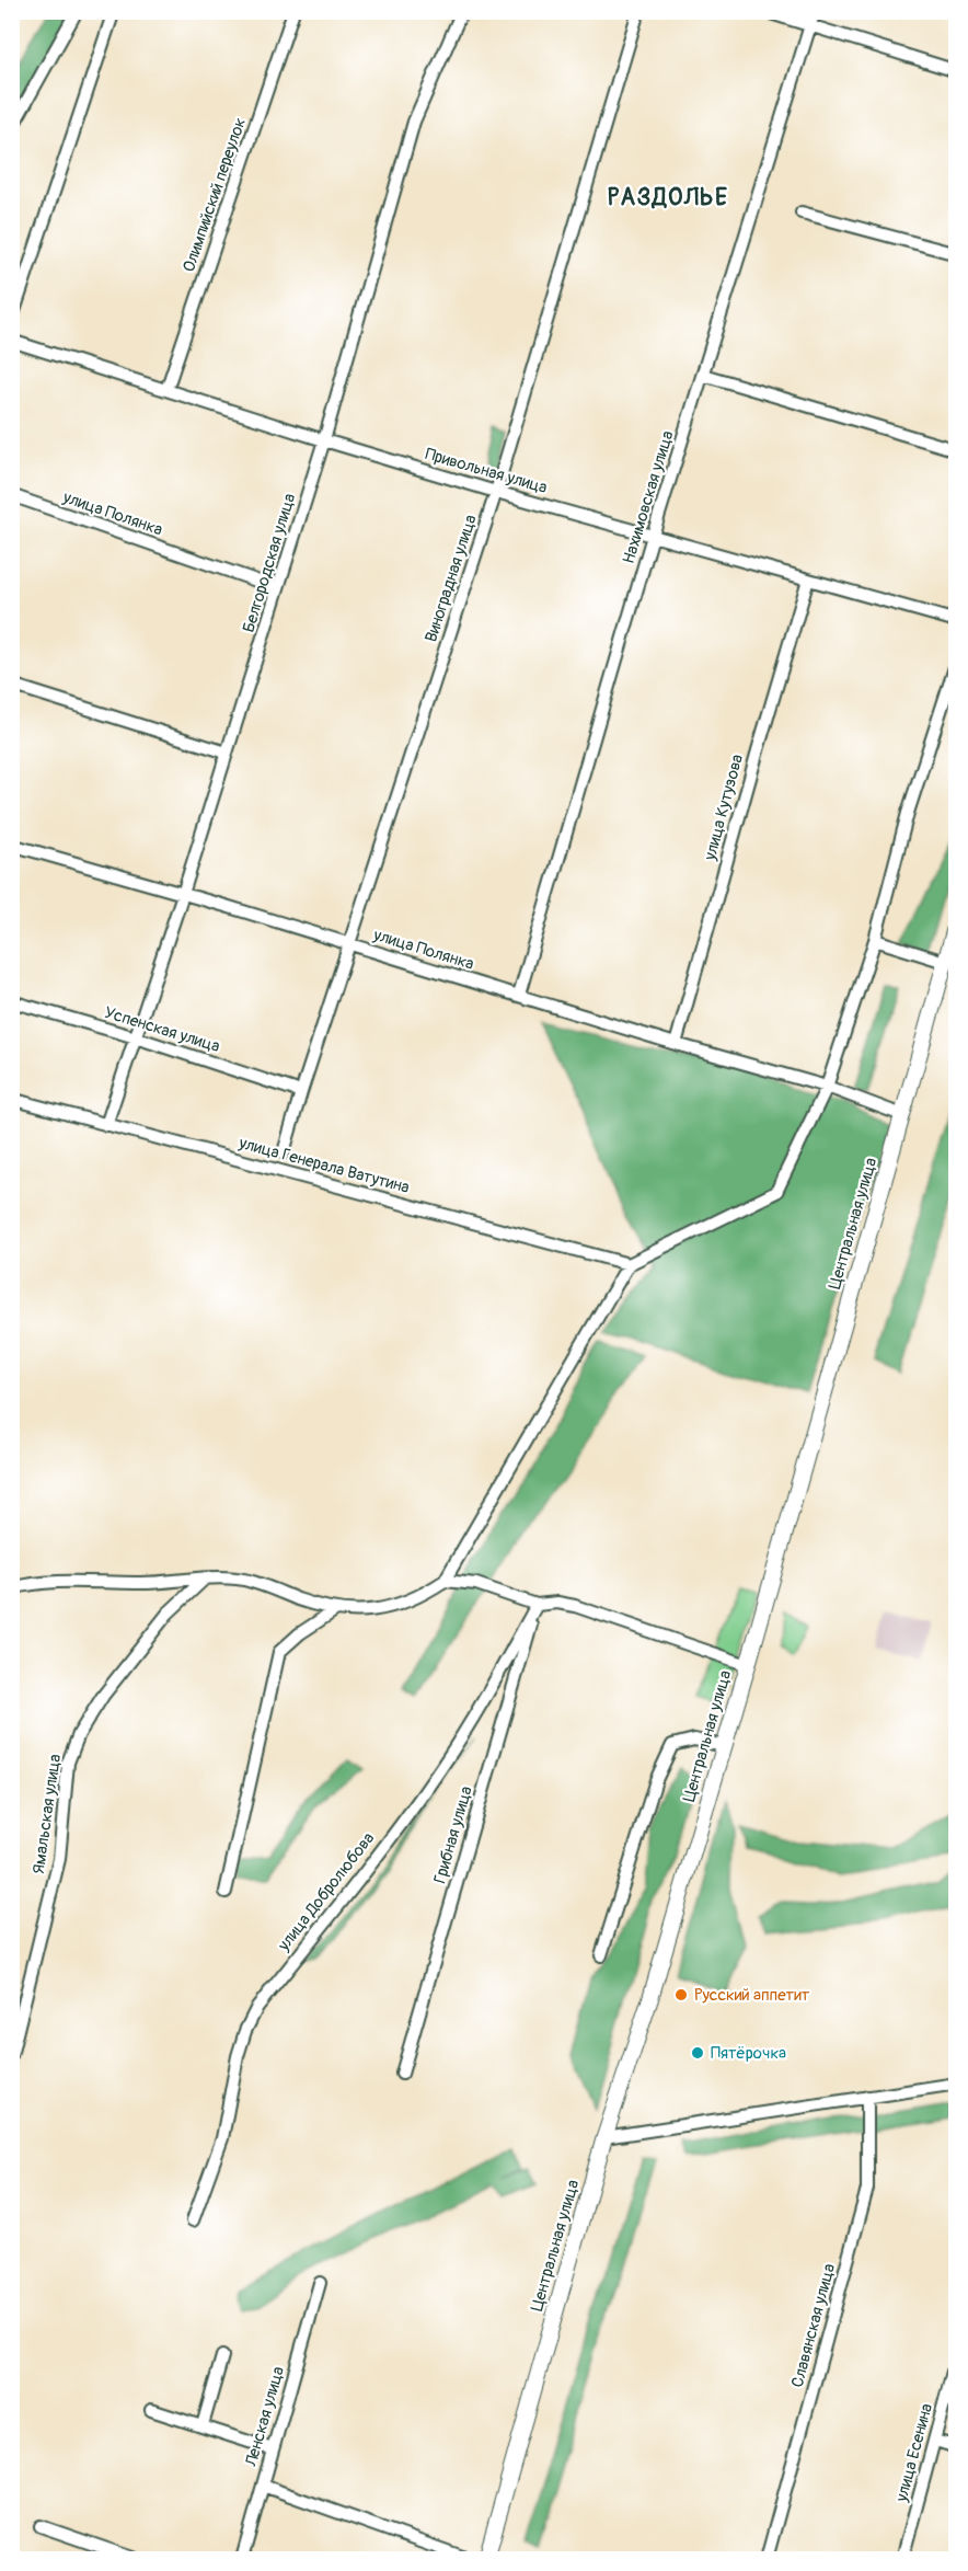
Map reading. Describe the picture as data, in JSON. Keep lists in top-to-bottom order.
{
  "streets": {
    "main road": ["Центральная улица"],
    "street": [
      "Олимпийский переулок",
      "Привольная улица",
      "Нахимовская улица",
      "улица Полянка",
      "Белгородская улица",
      "Виноградная улица",
      "улица Кутузова",
      "Успенская улица",
      "улица Генерала Ватутина",
      "Ямальская улица",
      "Грибная улица",
      "улица Добролюбова",
      "Славянская улица",
      "Ленская улица",
      "улица Есенина"
    ]
  },
  "crossings": [
    ["Олимпийский переулок", "Привольная улица"],
    ["Привольная улица", "Нахимовская улица"],
    ["Привольная улица", "Белгородская улица"],
    ["Привольная улица", "Виноградная улица"],
    ["Привольная улица", "улица Кутузова"],
    ["Нахимовская улица", "улица Полянка"],
    ["улица Полянка", "Белгородская улица"],
    ["улица Полянка", "Виноградная улица"],
    ["улица Полянка", "улица Кутузова"],
    ["улица Полянка", "Центральная улица"],
    ["Белгородская улица", "Успенская улица"],
    ["Белгородская улица", "улица Генерала Ватутина"],
    ["Виноградная улица", "Успенская улица"],
    ["Грибная улица", "улица Добролюбова"]
  ],
  "districts": ["РАЗДОЛЬЕ"],
  "places": ["Русский аппетит", "Пятёрочка"]
}
